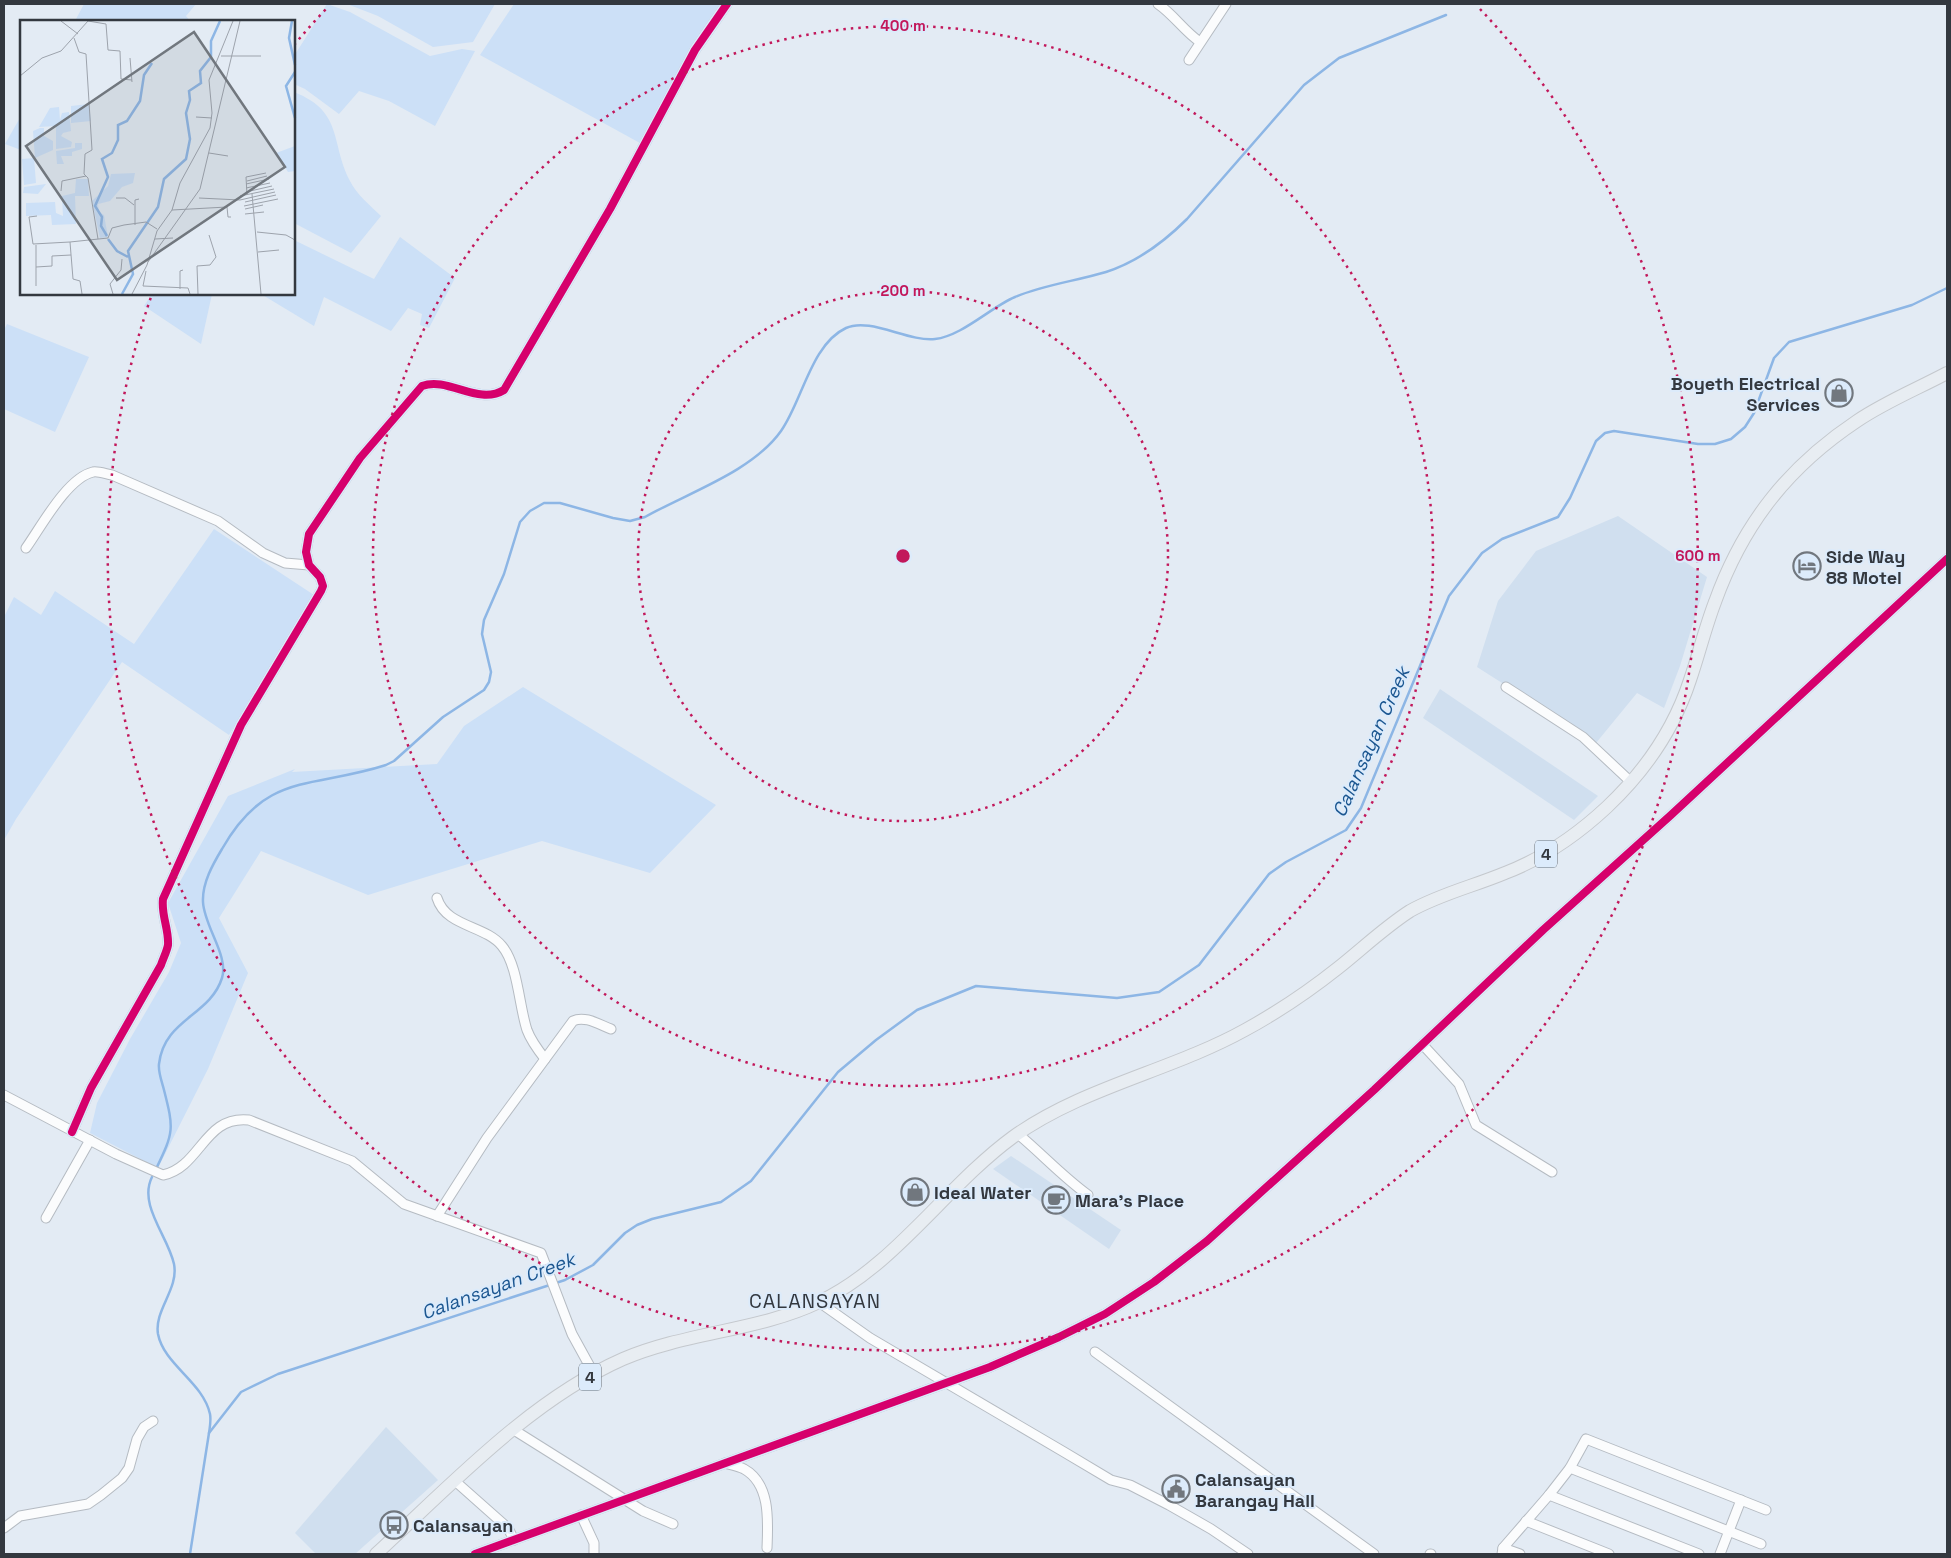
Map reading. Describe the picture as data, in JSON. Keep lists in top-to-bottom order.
{
  "streets": {
    "highway": ["4"]
  },
  "districts": ["CALANSAYAN"],
  "water": ["Calansayan Creek"],
  "places": {
    "shop": ["Boyeth Electrical Services", "Ideal Water"],
    "hotel": ["Side Way 88 Motel"],
    "cafe": ["Mara's Place"],
    "public building": ["Calansayan Barangay Hall"],
    "bus stop": ["Calansayan"]
  },
  "rings": ["400 m", "200 m", "600 m"]
}
